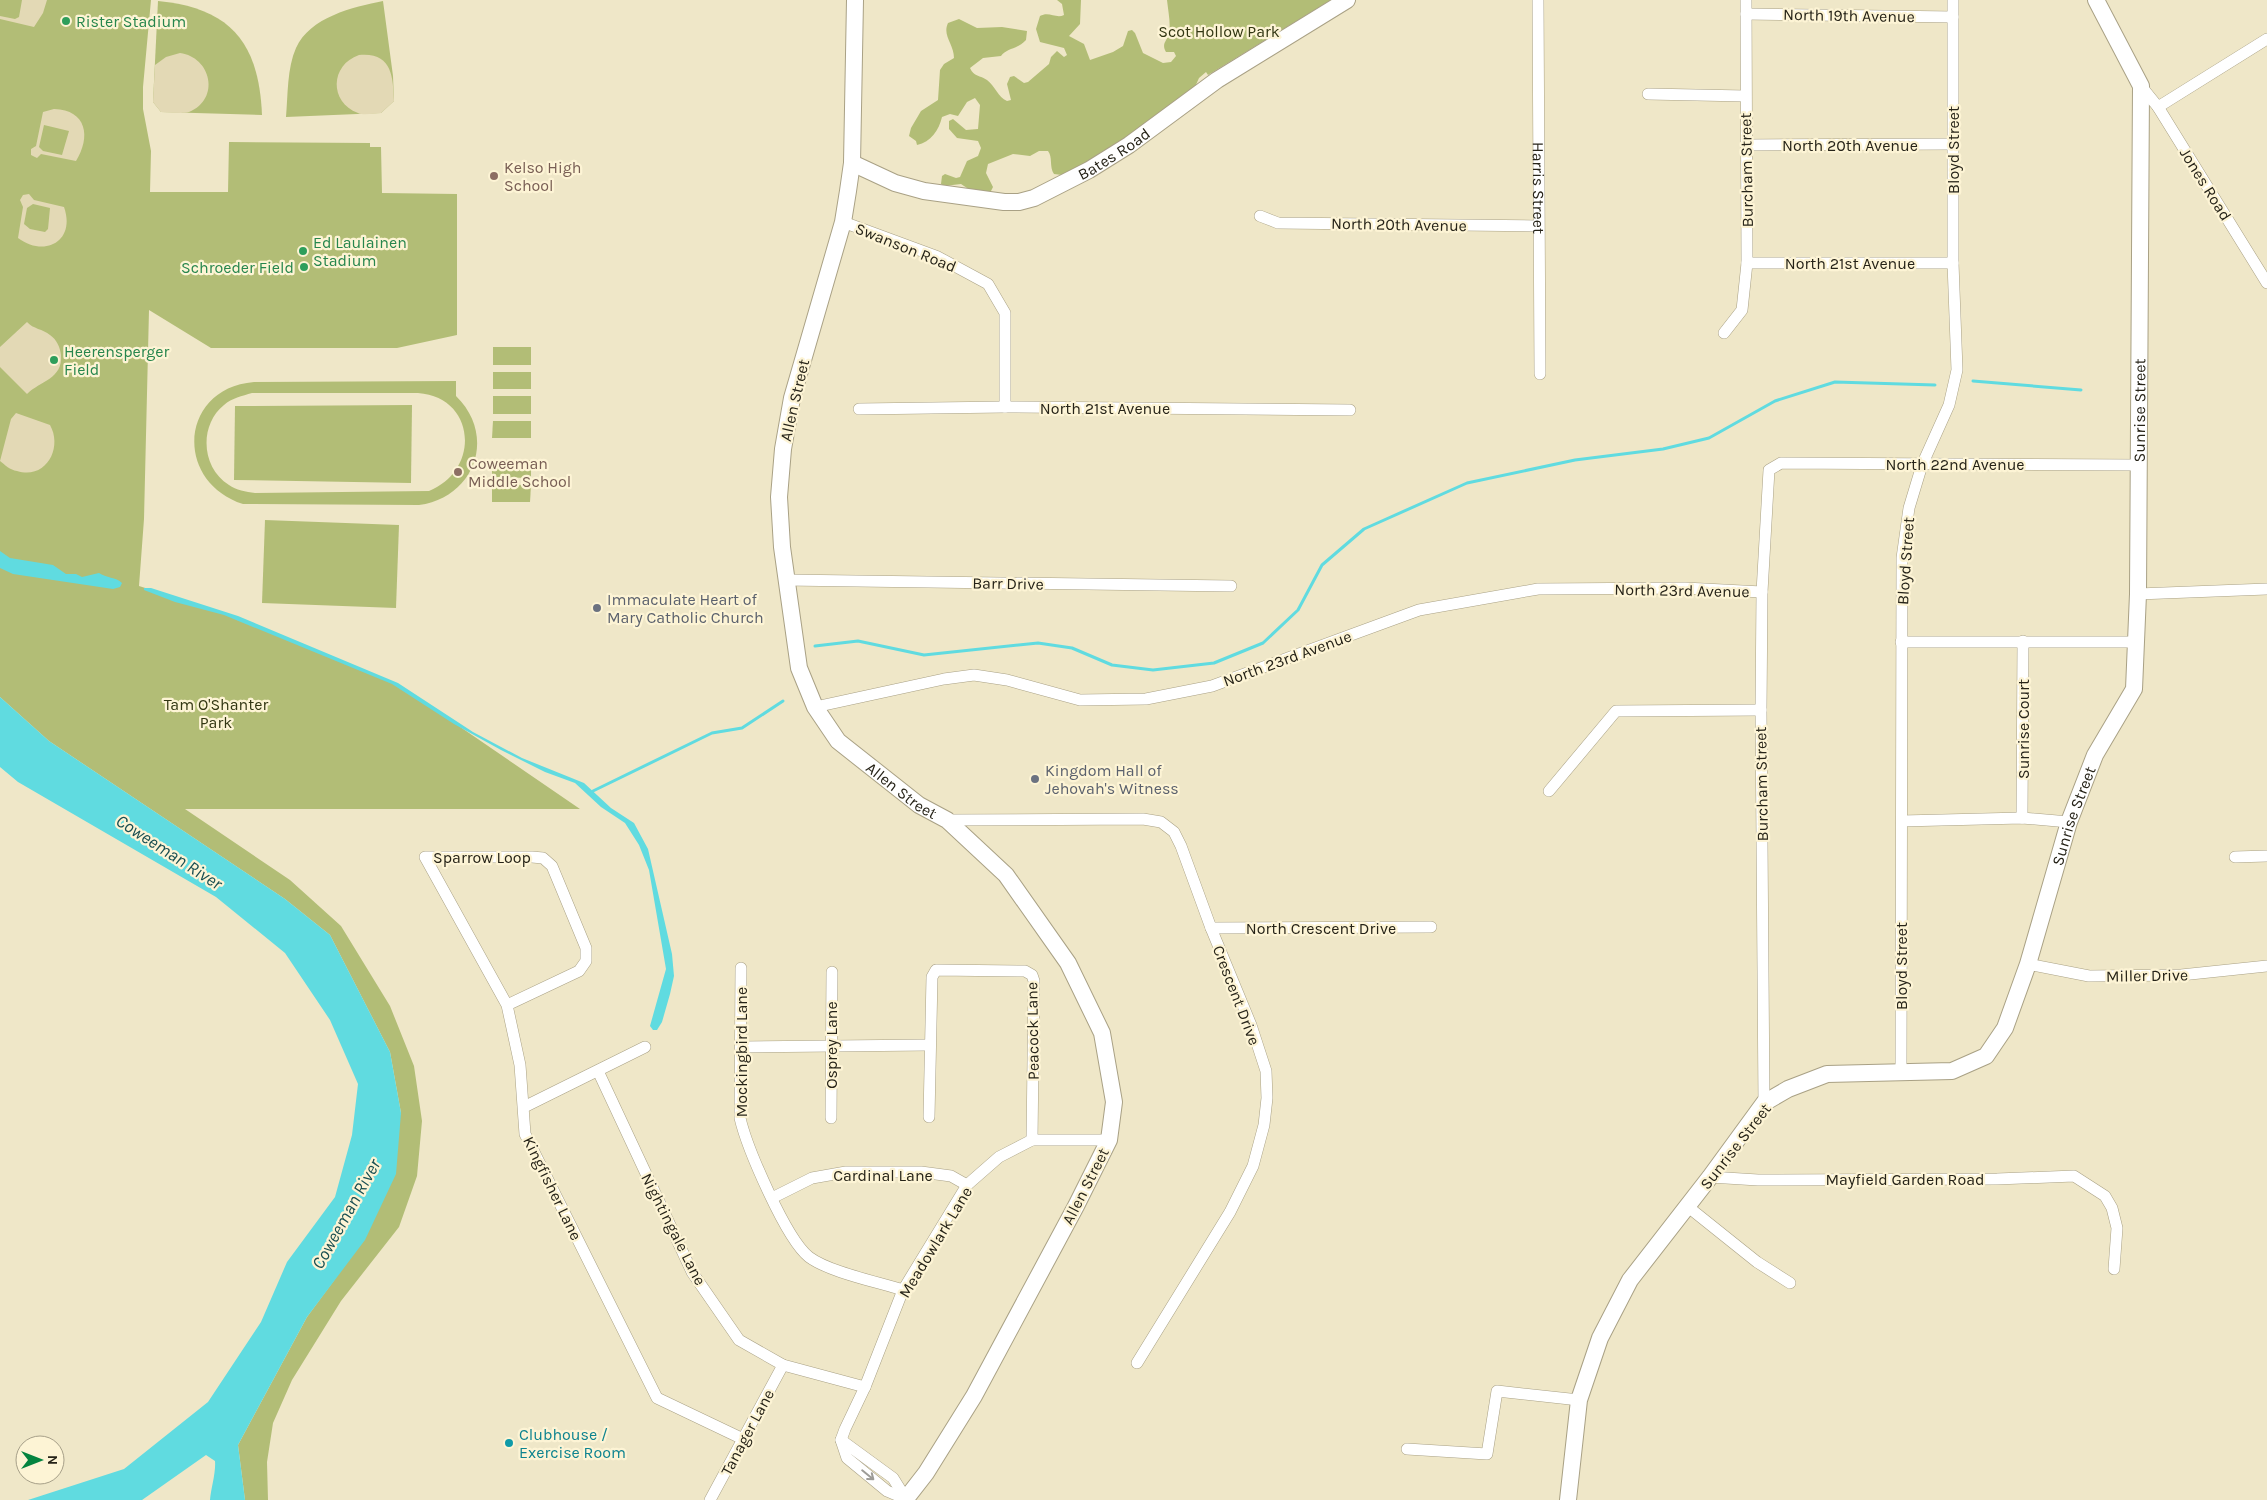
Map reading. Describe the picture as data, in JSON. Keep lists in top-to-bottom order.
{
  "streets": {
    "street": [
      "North 19th Avenue",
      "North 20th Avenue",
      "Bloyd Street",
      "Bates Road",
      "Burcham Street",
      "Jones Road",
      "Harris Street",
      "Swanson Road",
      "North 21st Avenue",
      "Allen Street",
      "Sunrise Street",
      "North 22nd Avenue",
      "Barr Drive",
      "North 23rd Avenue",
      "Sunrise Court",
      "Sparrow Loop",
      "North Crescent Drive",
      "Miller Drive",
      "Crescent Drive",
      "Peacock Lane",
      "Osprey Lane",
      "Mockingbird Lane",
      "Cardinal Lane",
      "Mayfield Garden Road",
      "Kingfisher Lane",
      "Nightingale Lane",
      "Meadowlark Lane",
      "Tanager Lane"
    ]
  },
  "crossings": [
    ["North 19th Avenue", "Bloyd Street"],
    ["North 19th Avenue", "Burcham Street"],
    ["North 20th Avenue", "Bloyd Street"],
    ["North 20th Avenue", "Burcham Street"],
    ["North 20th Avenue", "Harris Street"],
    ["Bloyd Street", "North 21st Avenue"],
    ["Bloyd Street", "Sunrise Street"],
    ["Bloyd Street", "North 22nd Avenue"],
    ["Bates Road", "Allen Street"],
    ["Burcham Street", "North 21st Avenue"],
    ["Burcham Street", "Sunrise Street"],
    ["Burcham Street", "North 22nd Avenue"],
    ["Burcham Street", "North 23rd Avenue"],
    ["Jones Road", "Sunrise Street"],
    ["Swanson Road", "North 21st Avenue"],
    ["Swanson Road", "Allen Street"],
    ["Allen Street", "Barr Drive"],
    ["Allen Street", "North 23rd Avenue"],
    ["Allen Street", "Crescent Drive"],
    ["Allen Street", "Meadowlark Lane"],
    ["Sunrise Street", "North 22nd Avenue"],
    ["Sunrise Street", "Miller Drive"],
    ["Sunrise Street", "Mayfield Garden Road"],
    ["Sparrow Loop", "Kingfisher Lane"],
    ["North Crescent Drive", "Crescent Drive"],
    ["Peacock Lane", "Meadowlark Lane"],
    ["Mockingbird Lane", "Cardinal Lane"],
    ["Mockingbird Lane", "Meadowlark Lane"],
    ["Cardinal Lane", "Meadowlark Lane"],
    ["Kingfisher Lane", "Tanager Lane"],
    ["Nightingale Lane", "Meadowlark Lane"],
    ["Nightingale Lane", "Tanager Lane"]
  ],
  "water": ["Coweeman River"],
  "parks": ["Scot Hollow Park", "Tam O'Shanter Park"],
  "places": [
    "Rister Stadium",
    "Kelso High School",
    "Ed Laulainen Stadium",
    "Schroeder Field",
    "Heerensperger Field",
    "Coweeman Middle School",
    "Immaculate Heart of Mary Catholic Church",
    "Kingdom Hall of Jehovah's Witness",
    "Clubhouse / Exercise Room"
  ],
  "north": "right"
}
